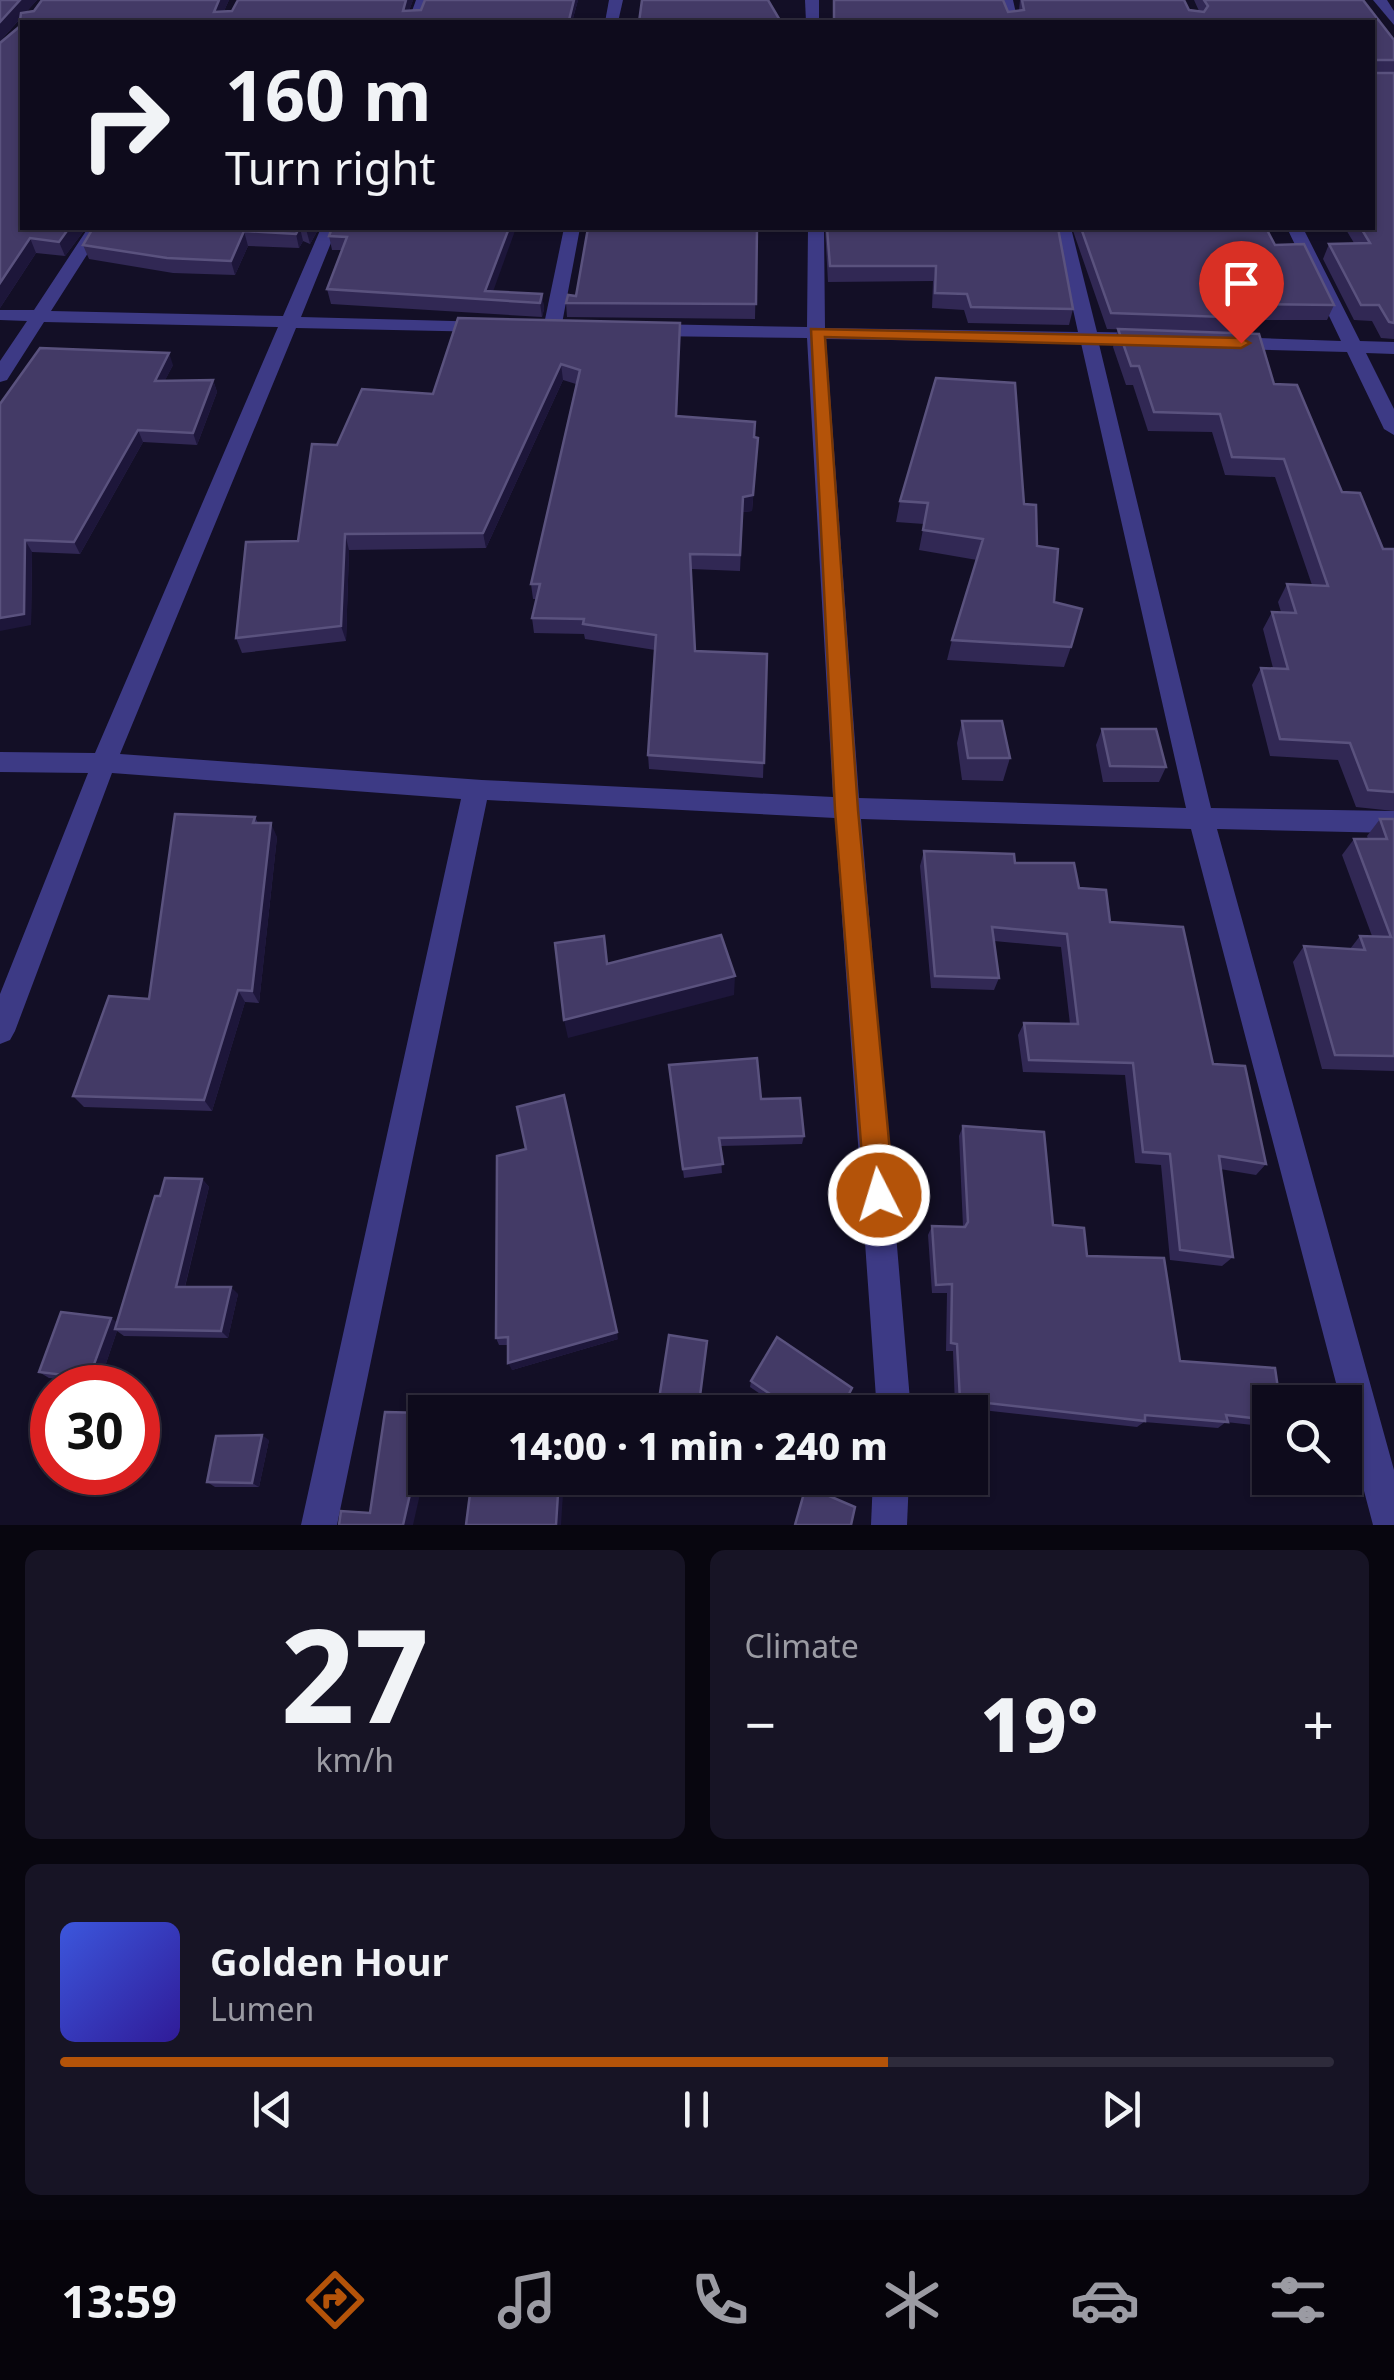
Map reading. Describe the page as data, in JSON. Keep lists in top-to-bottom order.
{
  "page": {
    "turn": ["160 m", "Turn right"],
    "limit": "30",
    "trip": "14:00 · 1 min · 240 m",
    "tile": [
      ["27", "km/h"],
      "Climate"
    ],
    "heat": ["−", "19°", "+"],
    "song": ["Golden Hour", "Lumen"],
    "tabs": "13:59"
  }
}
